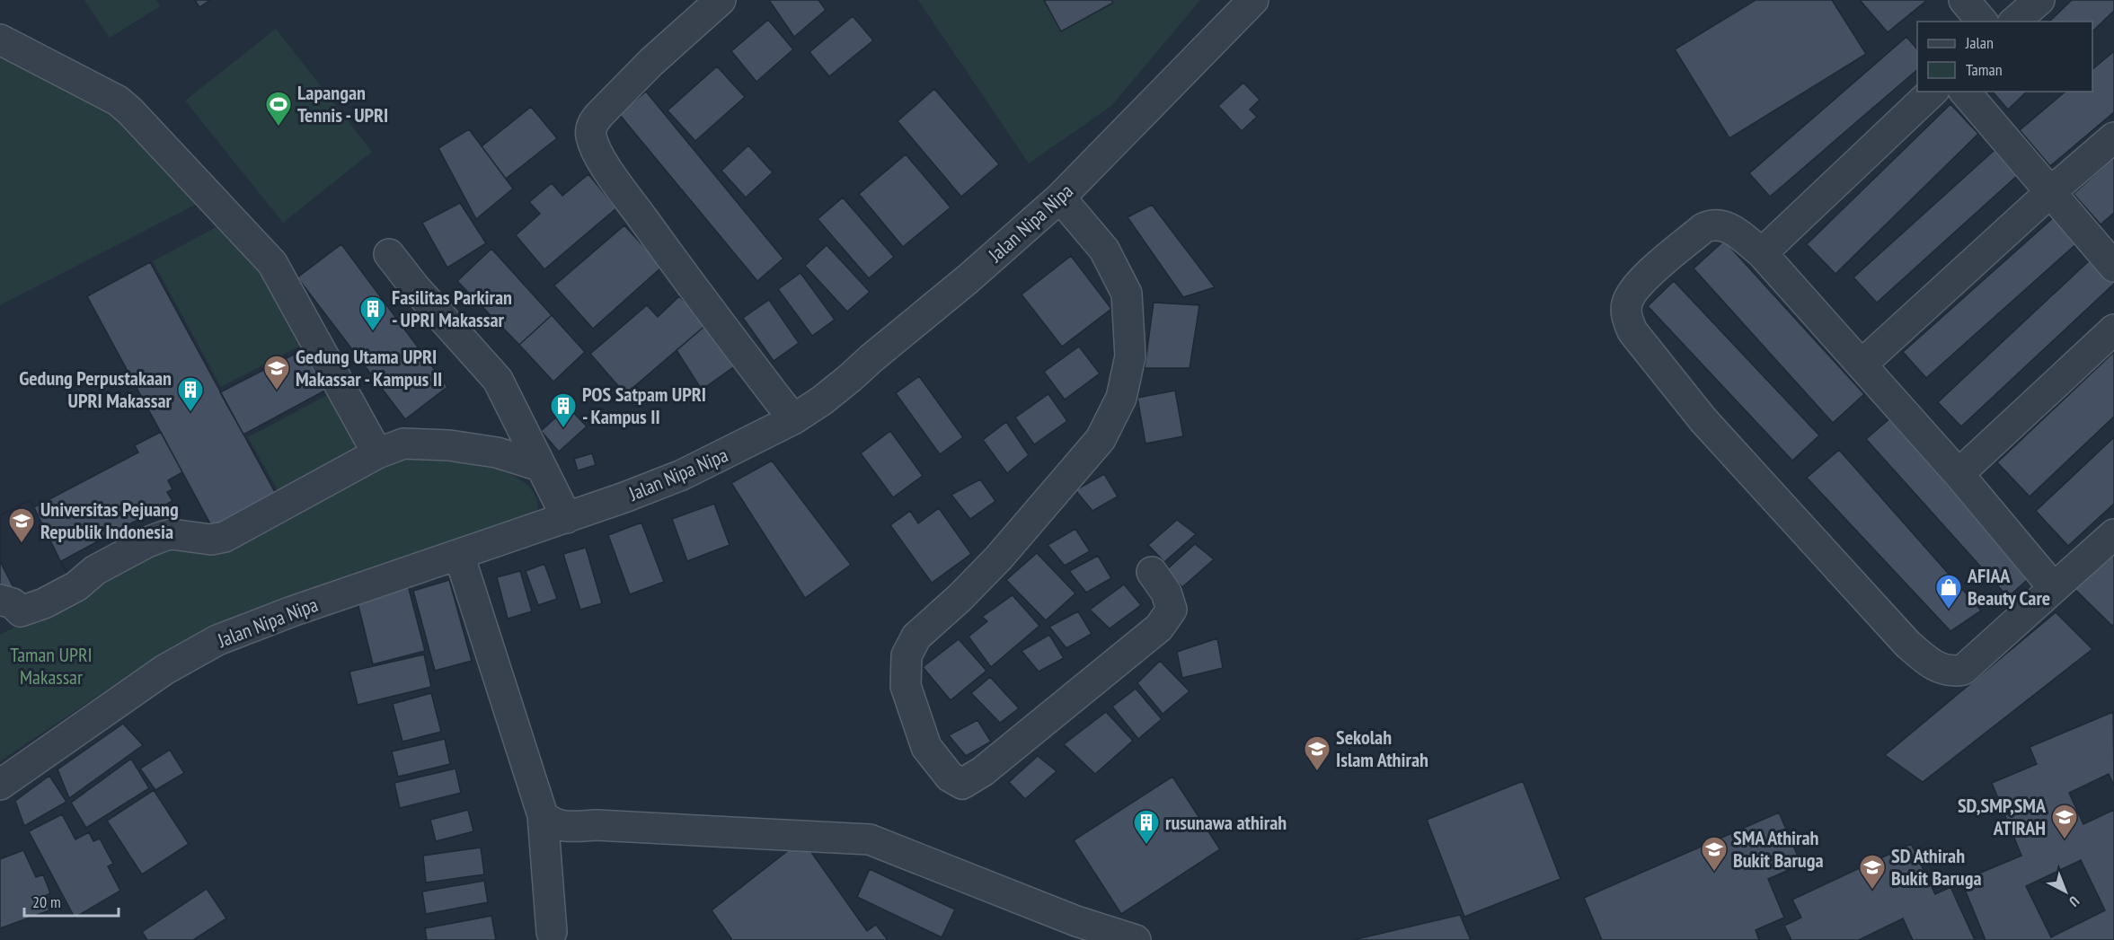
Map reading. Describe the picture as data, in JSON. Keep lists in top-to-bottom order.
{
  "streets": {
    "street": ["Jalan Nipa Nipa"]
  },
  "parks": ["Taman UPRI Makassar"],
  "places": {
    "sports": ["Lapangan Tennis - UPRI"],
    "building": [
      "Fasilitas Parkiran - UPRI Makassar",
      "Gedung Perpustakaan UPRI Makassar",
      "POS Satpam UPRI - Kampus II",
      "rusunawa athirah"
    ],
    "school or university": [
      "Gedung Utama UPRI Makassar - Kampus II",
      "Universitas Pejuang Republik Indonesia",
      "Sekolah Islam Athirah",
      "SD,SMP,SMA ATIRAH",
      "SMA Athirah Bukit Baruga",
      "SD Athirah Bukit Baruga"
    ],
    "shop": ["AFIAA Beauty Care"]
  },
  "legend": ["Jalan", "Taman"],
  "scale_bar": "20 m",
  "north": "bottom right"
}
